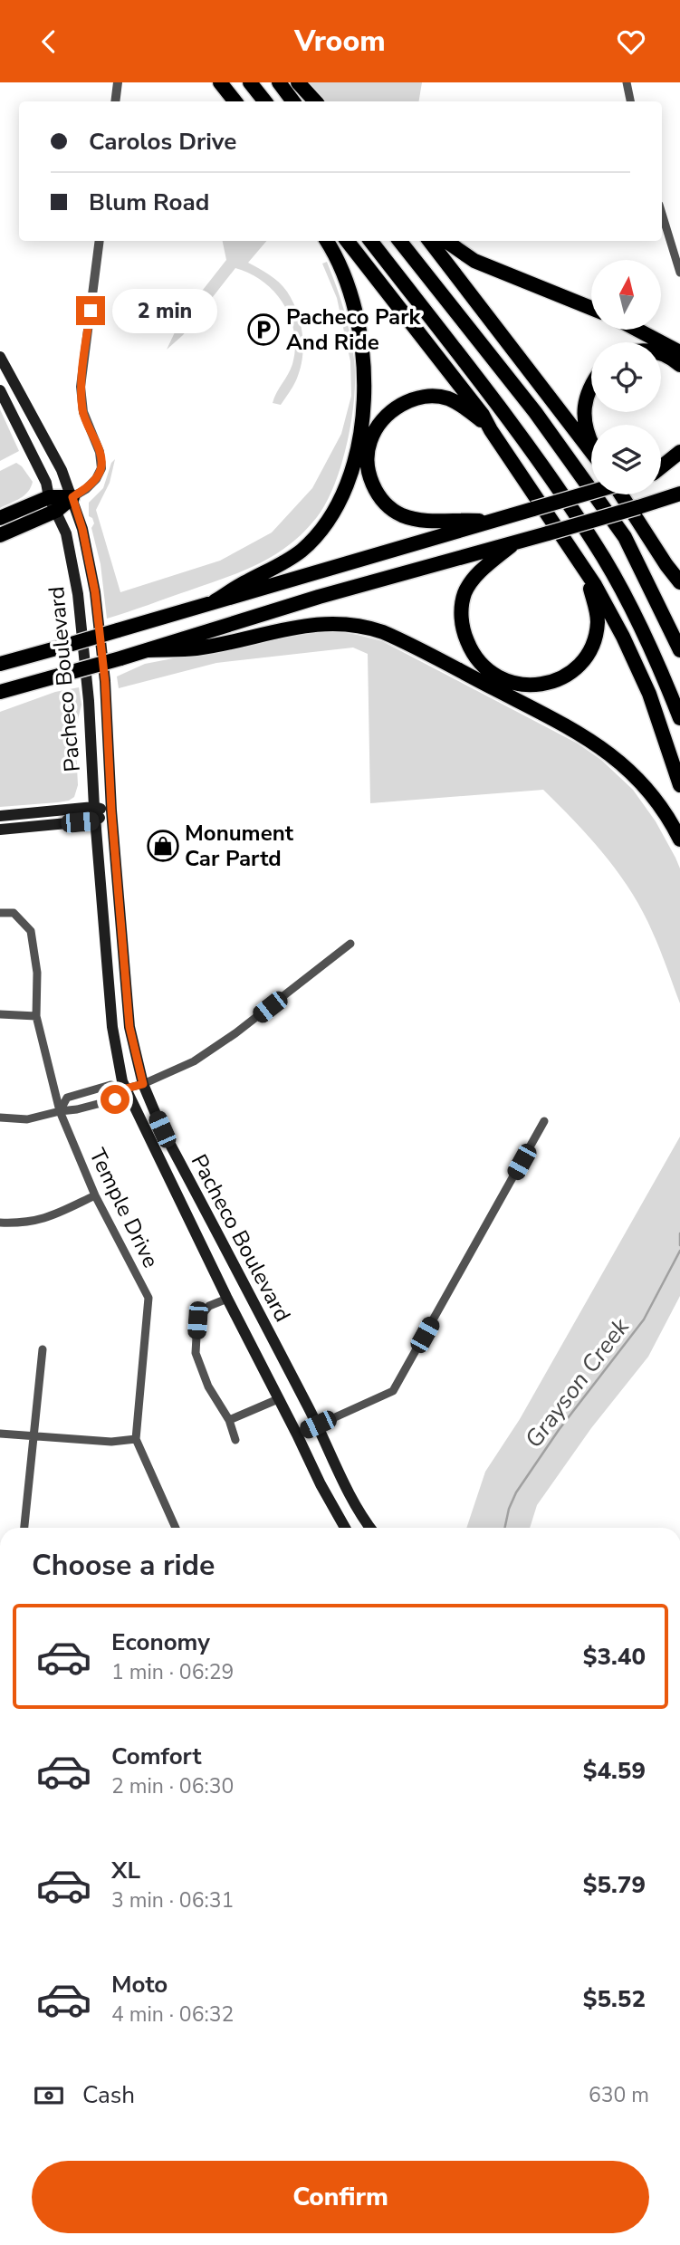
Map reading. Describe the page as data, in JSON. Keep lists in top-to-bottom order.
{
  "streets": {
    "main road": ["Pacheco Boulevard"],
    "street": ["Temple Drive"]
  },
  "water": ["Grayson Creek"],
  "places": {
    "parking": ["Pacheco Park And Ride"],
    "shop": ["Monument Car Partd"]
  },
  "north": "top",
  "page": {
    "header": "Vroom",
    "banner": ["Carolos Drive", "Blum Road"],
    "bubble": "2 min",
    "heading": "Choose a ride",
    "list": [
      {
        "name": "Economy",
        "note": "1 min · 06:29",
        "value": "$3.40"
      },
      {
        "name": "Comfort",
        "note": "2 min · 06:30",
        "value": "$4.59"
      },
      {
        "name": "XL",
        "note": "3 min · 06:31",
        "value": "$5.79"
      },
      {
        "name": "Moto",
        "note": "4 min · 06:32",
        "value": "$5.52"
      }
    ],
    "pay": ["Cash", "630 m"],
    "buttons": "Confirm"
  }
}
